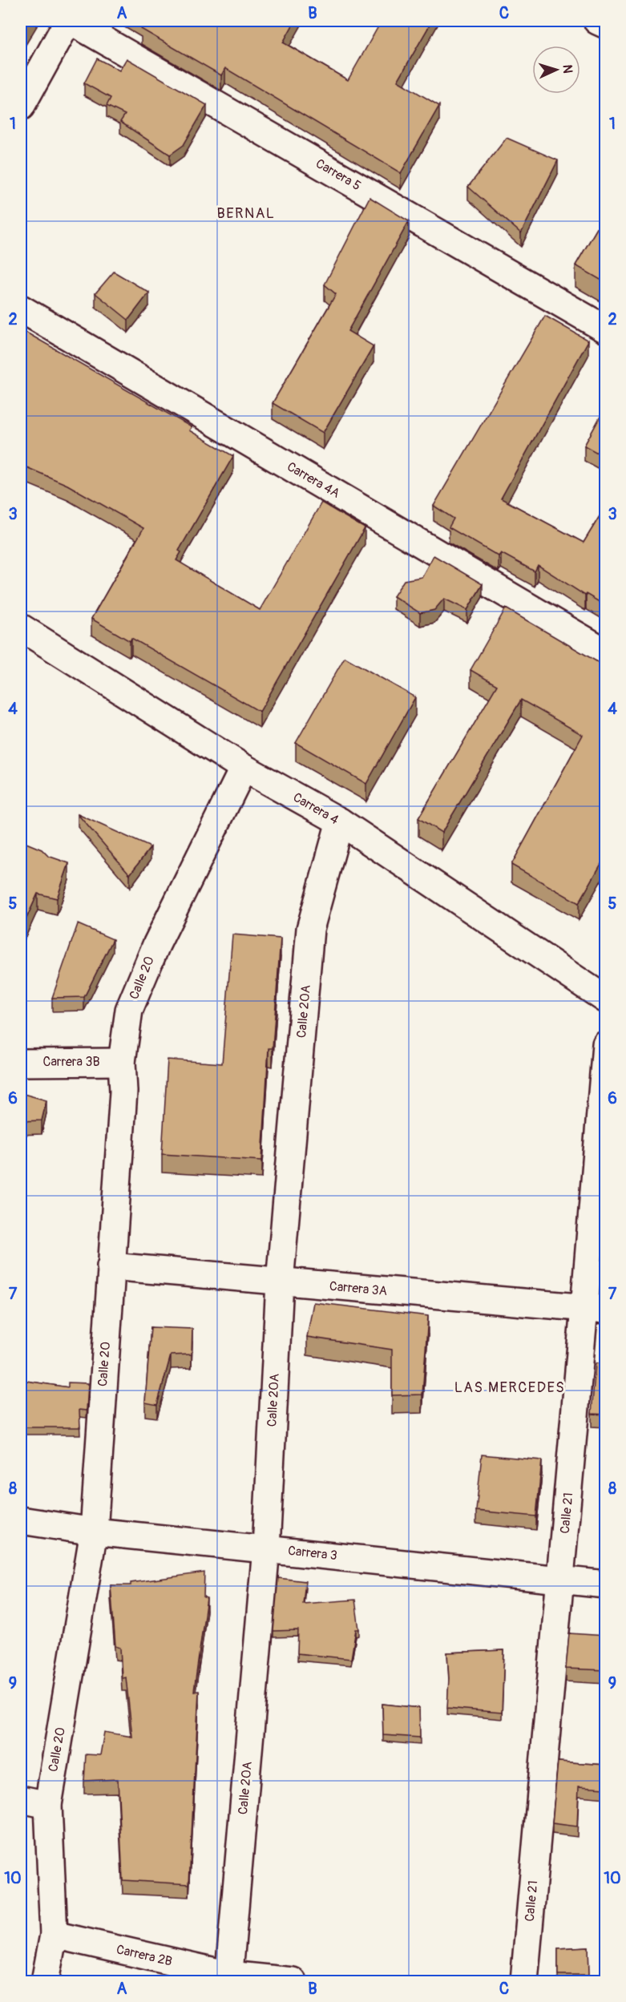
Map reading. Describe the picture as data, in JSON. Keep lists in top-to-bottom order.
{
  "streets": {
    "street": [
      "Carrera 5",
      "Carrera 4A",
      "Carrera 4",
      "Calle 20",
      "Calle 20A",
      "Carrera 3B",
      "Carrera 3A",
      "Calle 21",
      "Carrera 3",
      "Carrera 2B"
    ]
  },
  "crossings": [
    ["Carrera 4", "Calle 20"],
    ["Carrera 4", "Calle 20A"],
    ["Calle 20", "Carrera 3B"],
    ["Calle 20", "Carrera 3A"],
    ["Calle 20", "Carrera 3"],
    ["Calle 20", "Carrera 2B"],
    ["Calle 20A", "Carrera 3A"],
    ["Calle 20A", "Carrera 3"],
    ["Calle 20A", "Carrera 2B"],
    ["Carrera 3A", "Calle 21"],
    ["Calle 21", "Carrera 3"]
  ],
  "districts": ["BERNAL", "LAS MERCEDES"],
  "north": "right",
  "grid": {
    "columns": ["A", "B", "C"],
    "rows": [
      "1",
      "2",
      "3",
      "4",
      "5",
      "6",
      "7",
      "8",
      "9",
      "10"
    ]
  }
}
